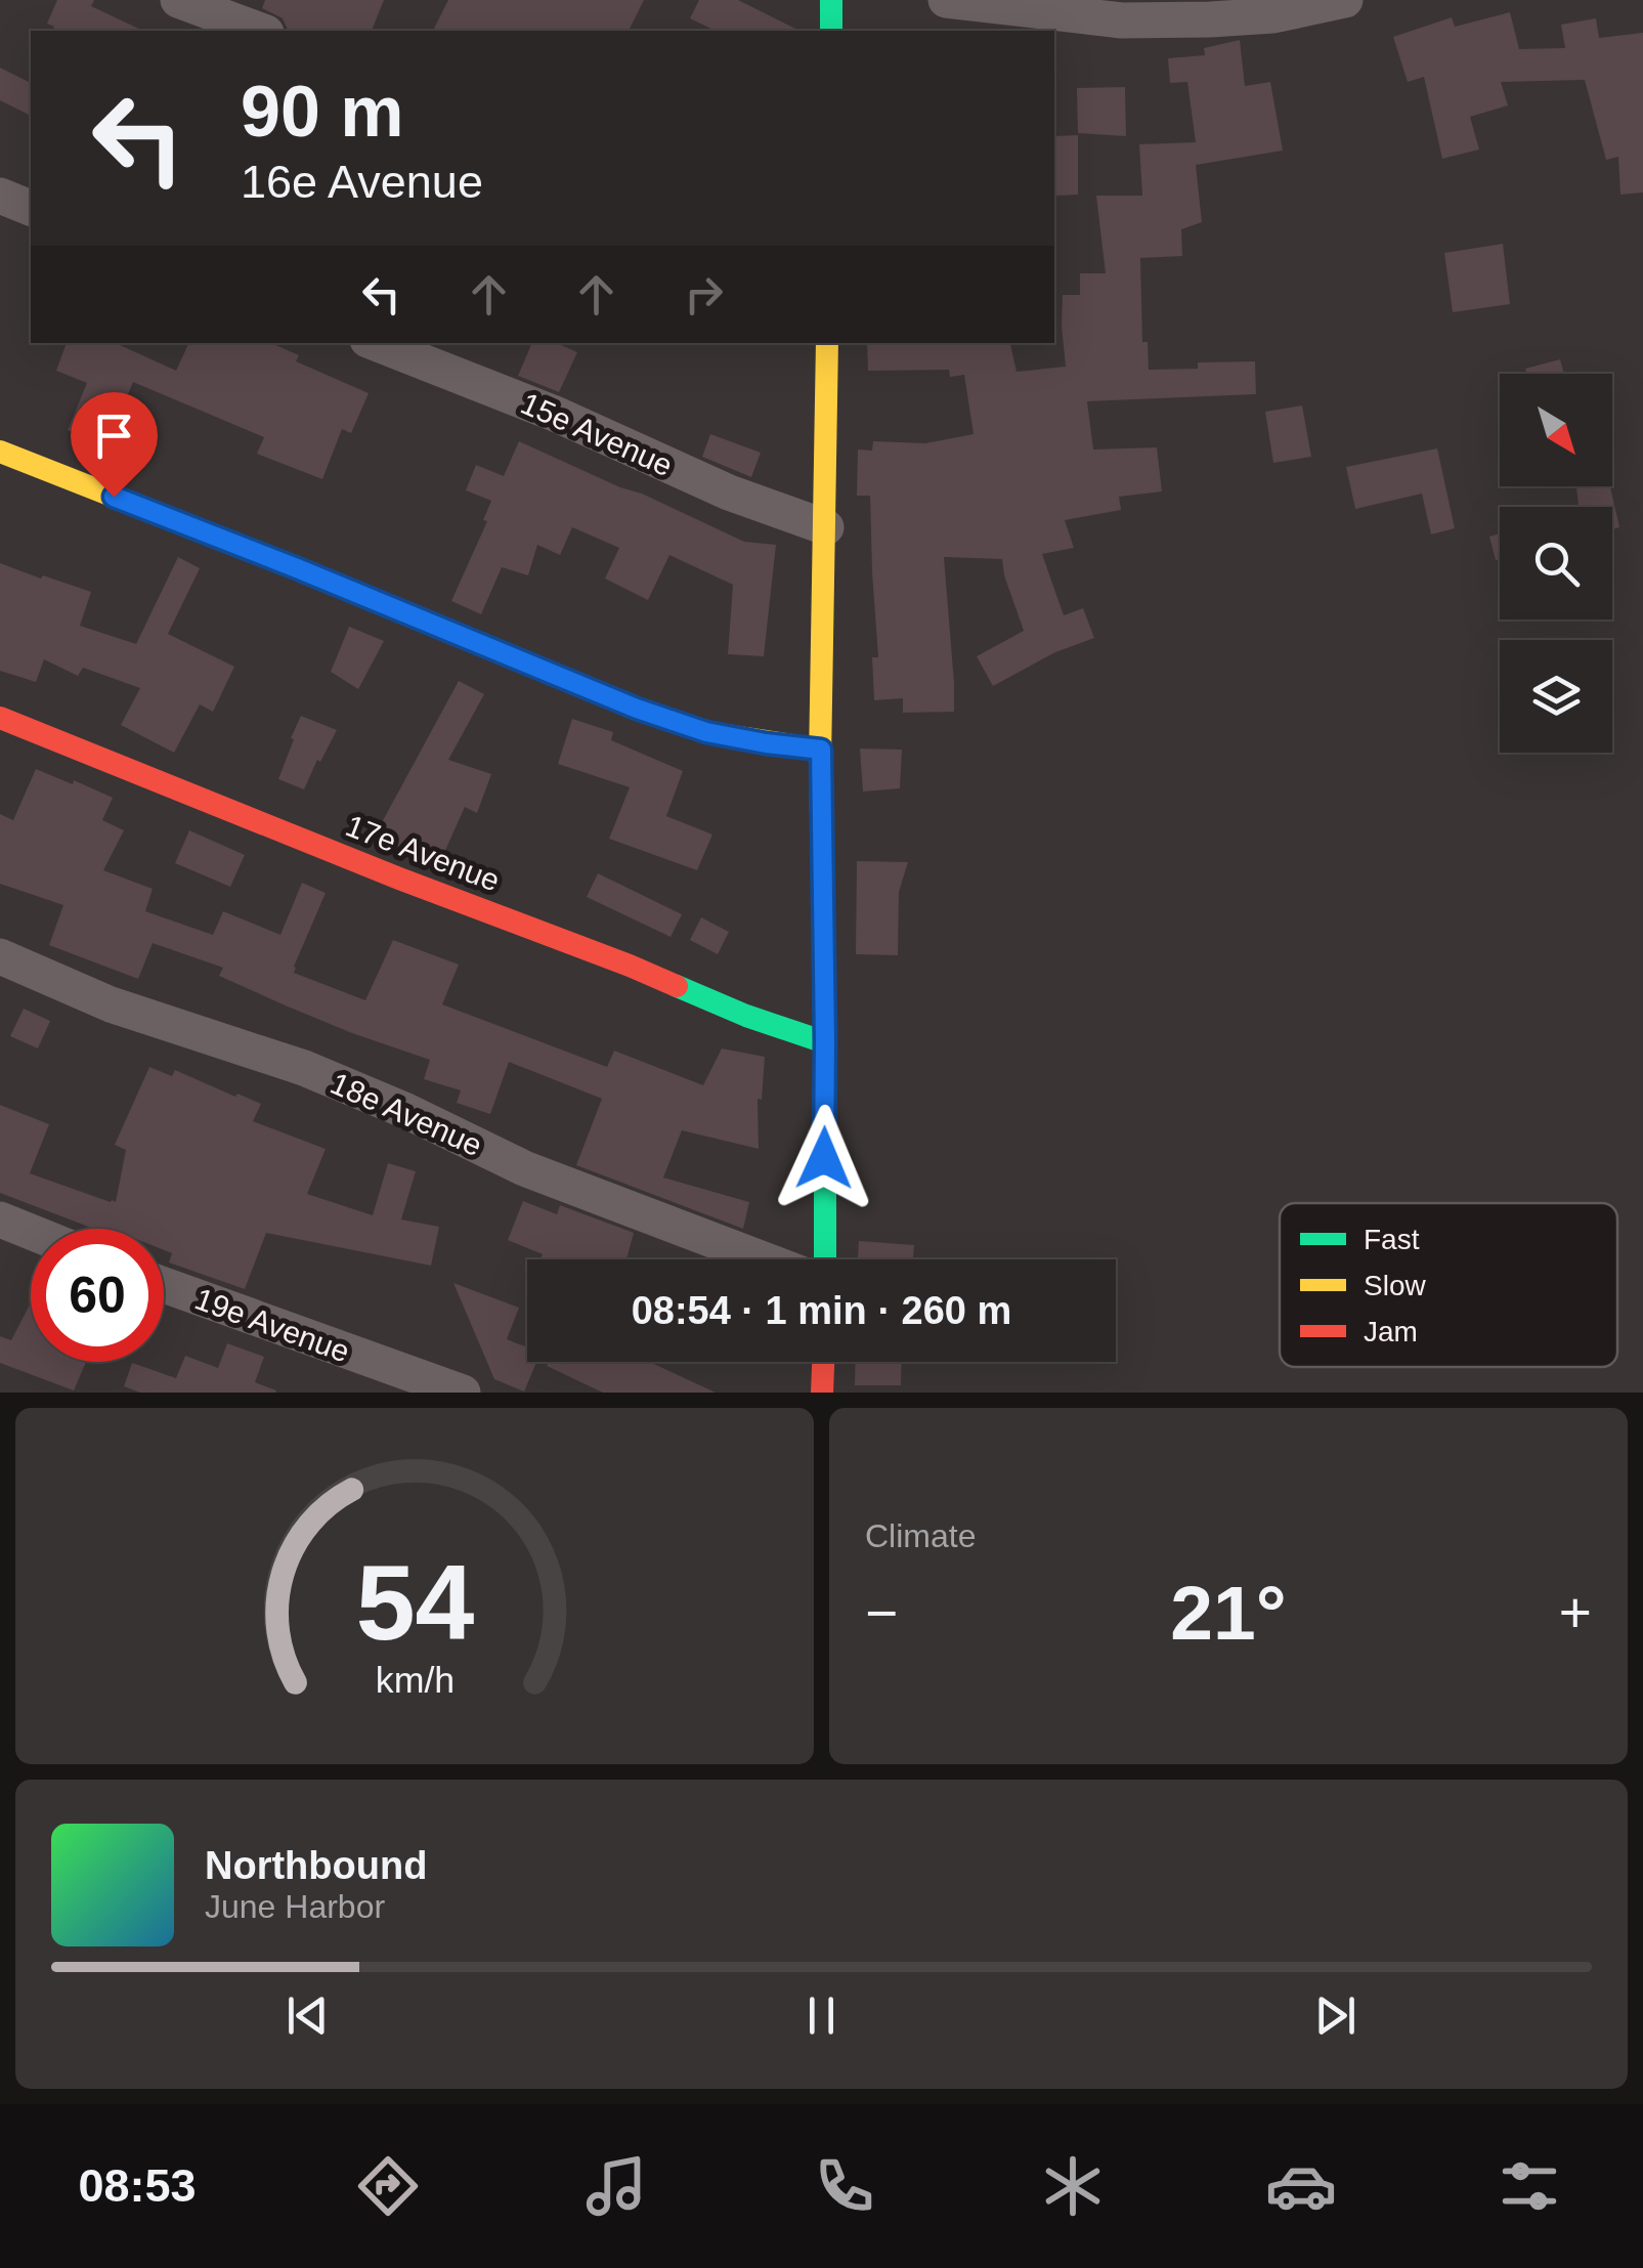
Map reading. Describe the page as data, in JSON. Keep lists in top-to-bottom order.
{
  "streets": {
    "street": [
      "15e Avenue",
      "17e Avenue",
      "18e Avenue",
      "19e Avenue"
    ]
  },
  "legend": ["Fast", "Slow", "Jam"],
  "north": "bottom right",
  "page": {
    "turn": ["90 m", "16e Avenue"],
    "limit": "60",
    "trip": "08:54 · 1 min · 260 m",
    "tile": "Climate",
    "heat": ["−", "21°", "+"],
    "song": ["Northbound", "June Harbor"],
    "tabs": "08:53",
    "gauge": ["54", "km/h"]
  }
}
